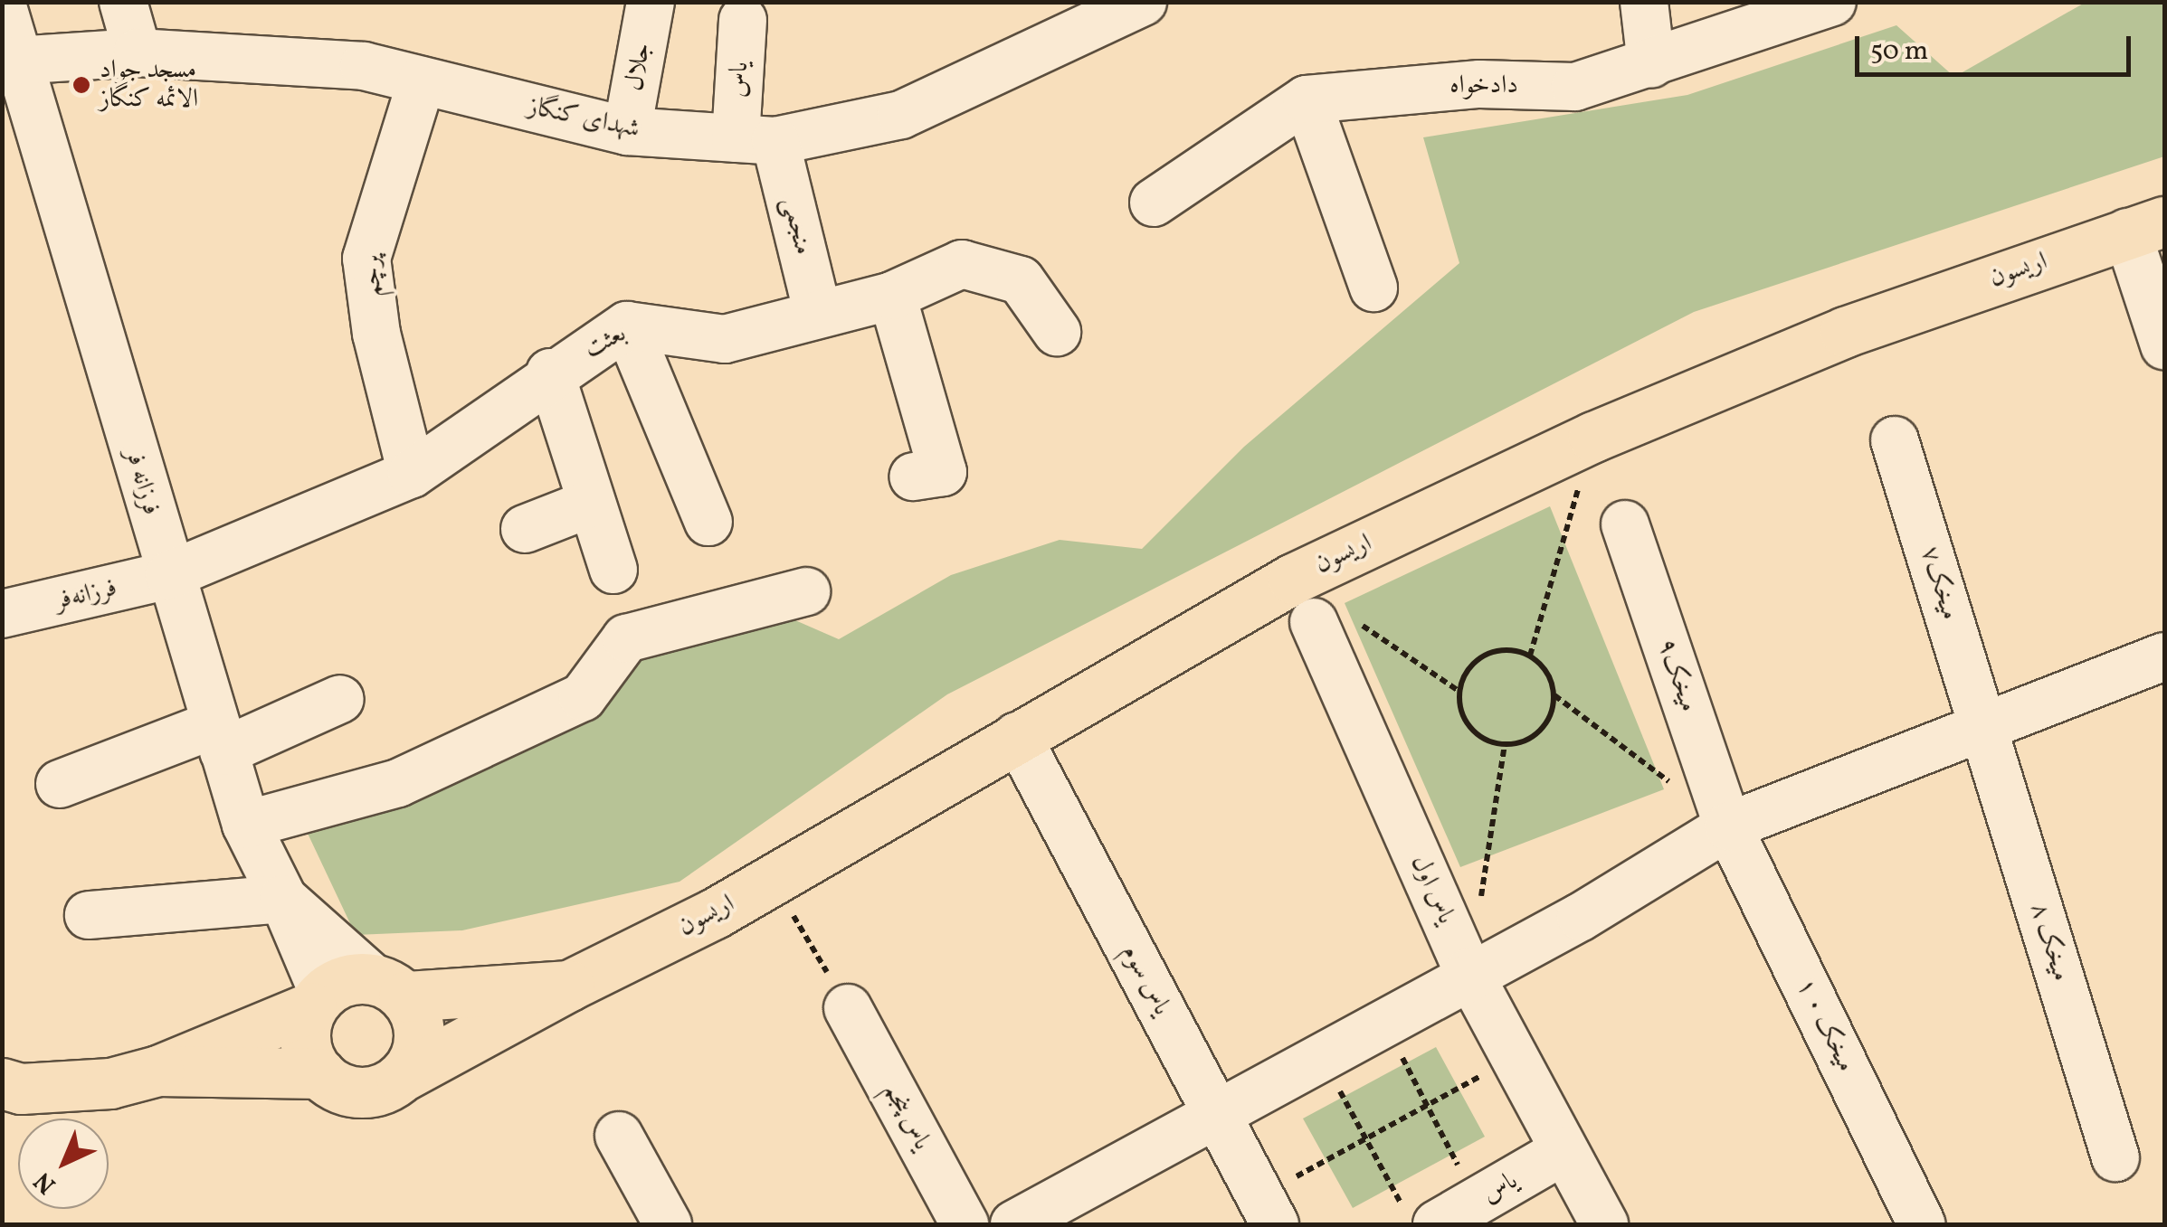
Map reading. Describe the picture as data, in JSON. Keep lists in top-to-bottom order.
{
  "streets": {
    "main road": ["اریسون"],
    "street": [
      "جلال",
      "یاس",
      "دادخواه",
      "شهدای کنگاز",
      "منجمی",
      "پرچم",
      "بعثت",
      "فرزانه فر",
      "میخک۷",
      "فرزانه‌فر",
      "میخک۹",
      "یاس اول",
      "میخک ۸",
      "یاس سوم",
      "میخک ۰ ۱",
      "یاس پنجم"
    ]
  },
  "crossings": [
    ["جلال", "شهدای کنگاز"],
    ["یاس", "شهدای کنگاز"],
    ["یاس", "منجمی"],
    ["یاس", "یاس اول"],
    ["شهدای کنگاز", "منجمی"],
    ["شهدای کنگاز", "پرچم"],
    ["شهدای کنگاز", "فرزانه فر"],
    ["منجمی", "بعثت"],
    ["اریسون", "فرزانه فر"],
    ["اریسون", "یاس سوم"],
    ["پرچم", "بعثت"],
    ["بعثت", "فرزانه فر"],
    ["بعثت", "فرزانه‌فر"],
    ["فرزانه فر", "فرزانه‌فر"],
    ["میخک۷", "میخک ۸"],
    ["میخک۹", "میخک ۰ ۱"]
  ],
  "places": ["مسجد جواد الائمه کنگاز"],
  "scale_bar": "50 m",
  "north": "bottom left"
}
